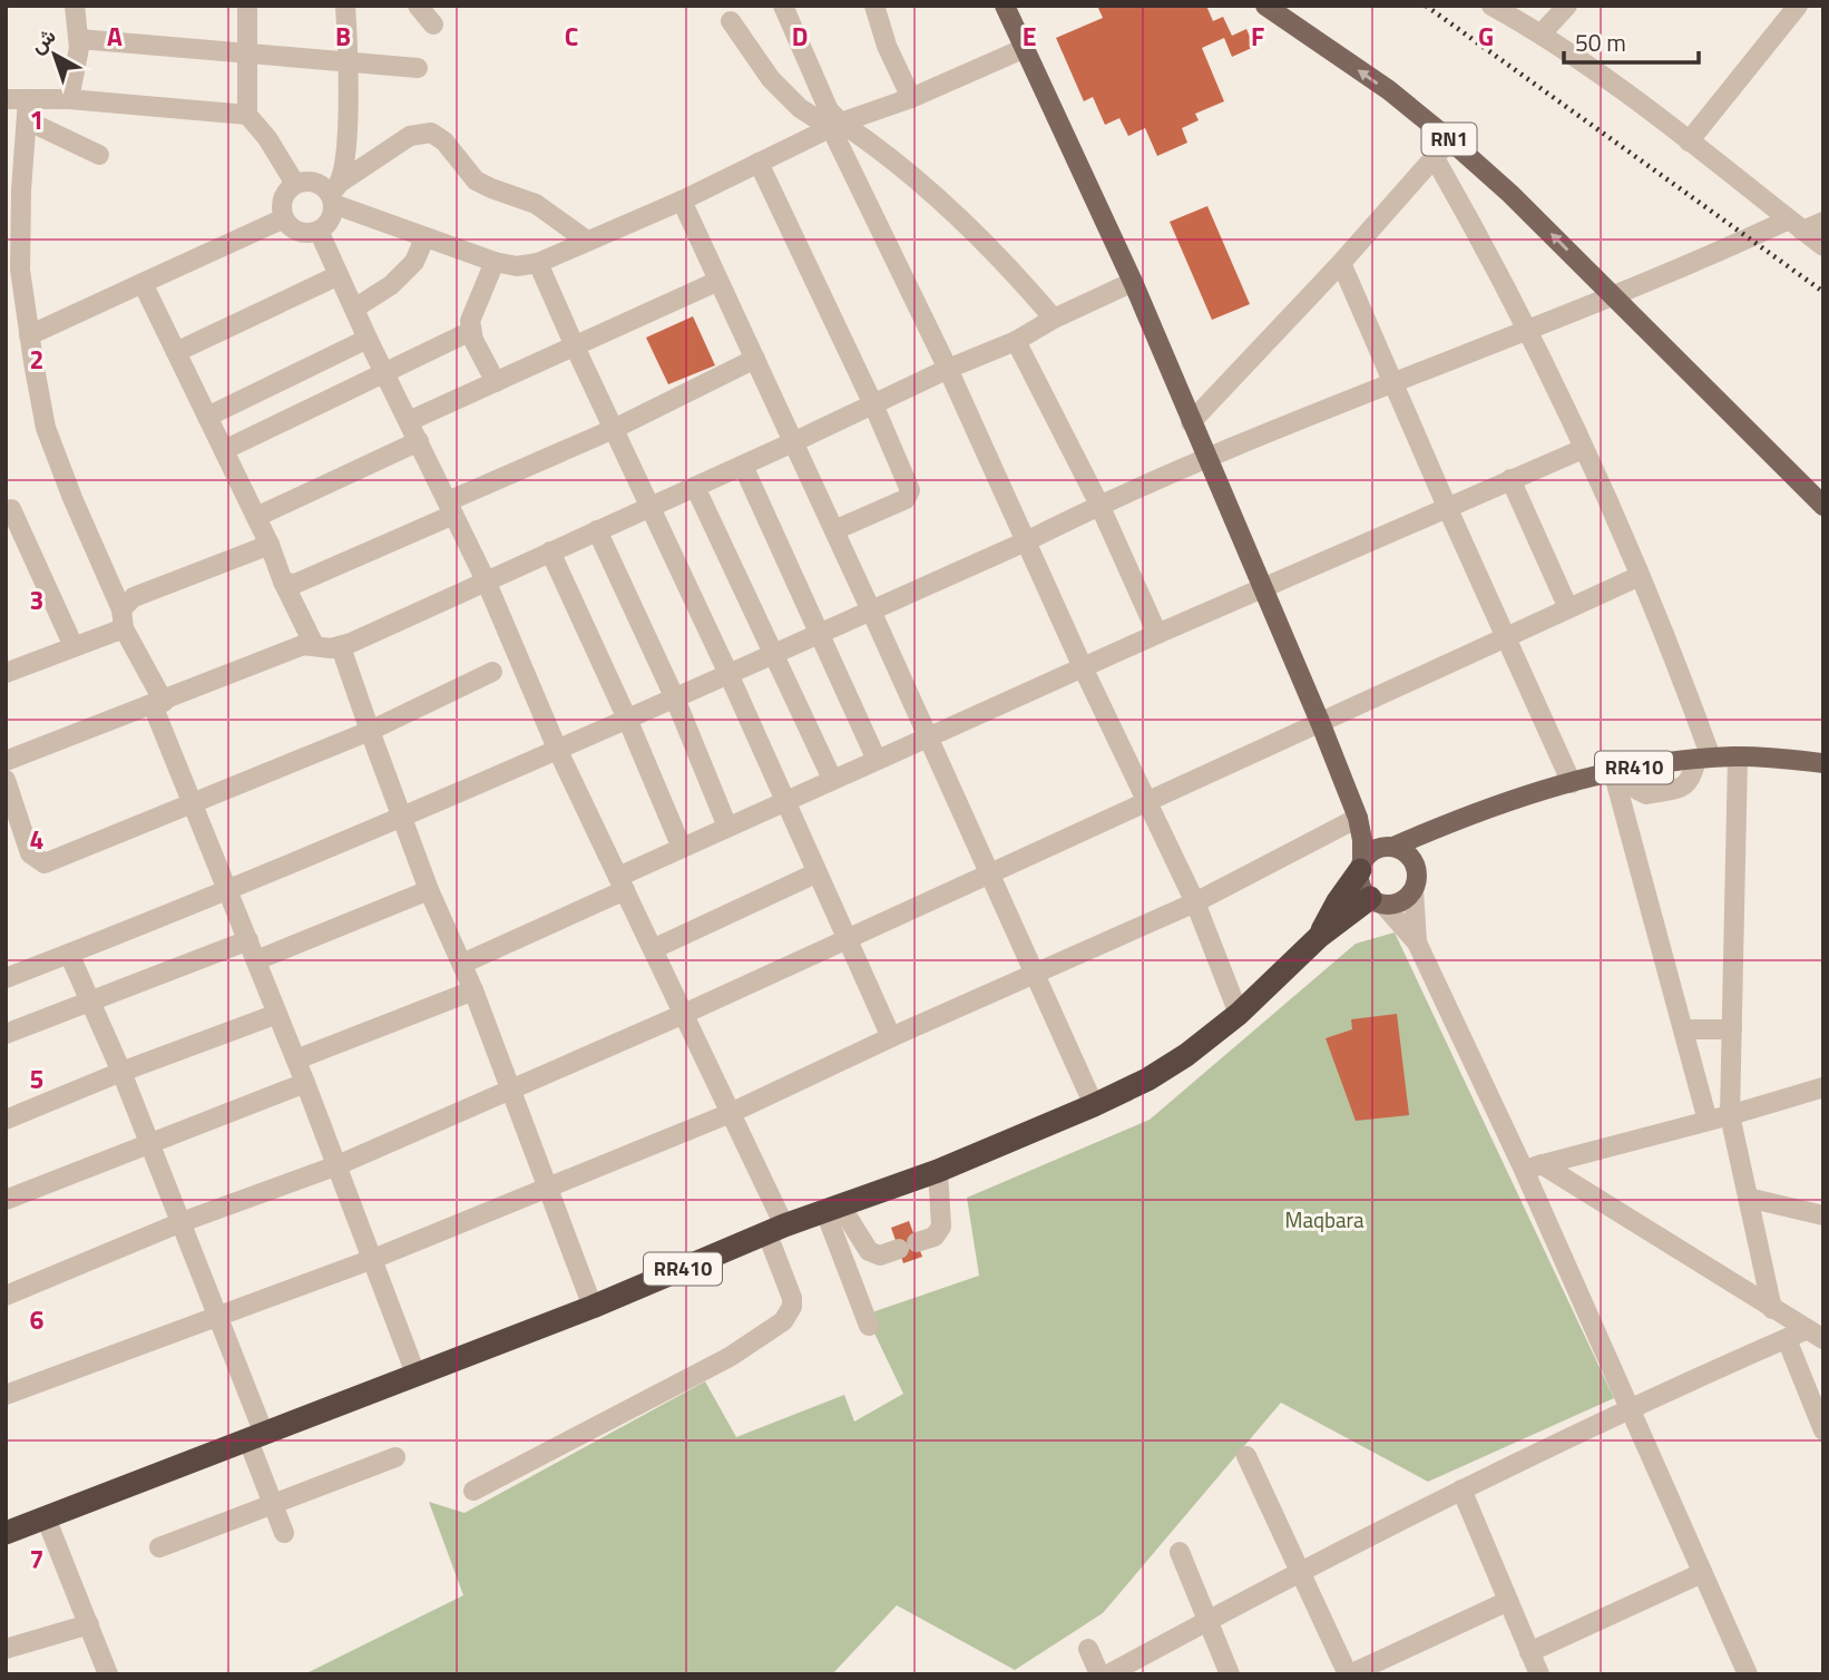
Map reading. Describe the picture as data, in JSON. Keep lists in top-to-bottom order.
{
  "streets": {
    "highway": ["RR410"],
    "main road": ["RN1"]
  },
  "parks": ["Maqbara"],
  "scale_bar": "50 m",
  "north": "top left",
  "grid": {
    "columns": [
      "A",
      "B",
      "C",
      "D",
      "E",
      "F",
      "G"
    ],
    "rows": [
      "1",
      "2",
      "3",
      "4",
      "5",
      "6",
      "7"
    ]
  }
}
